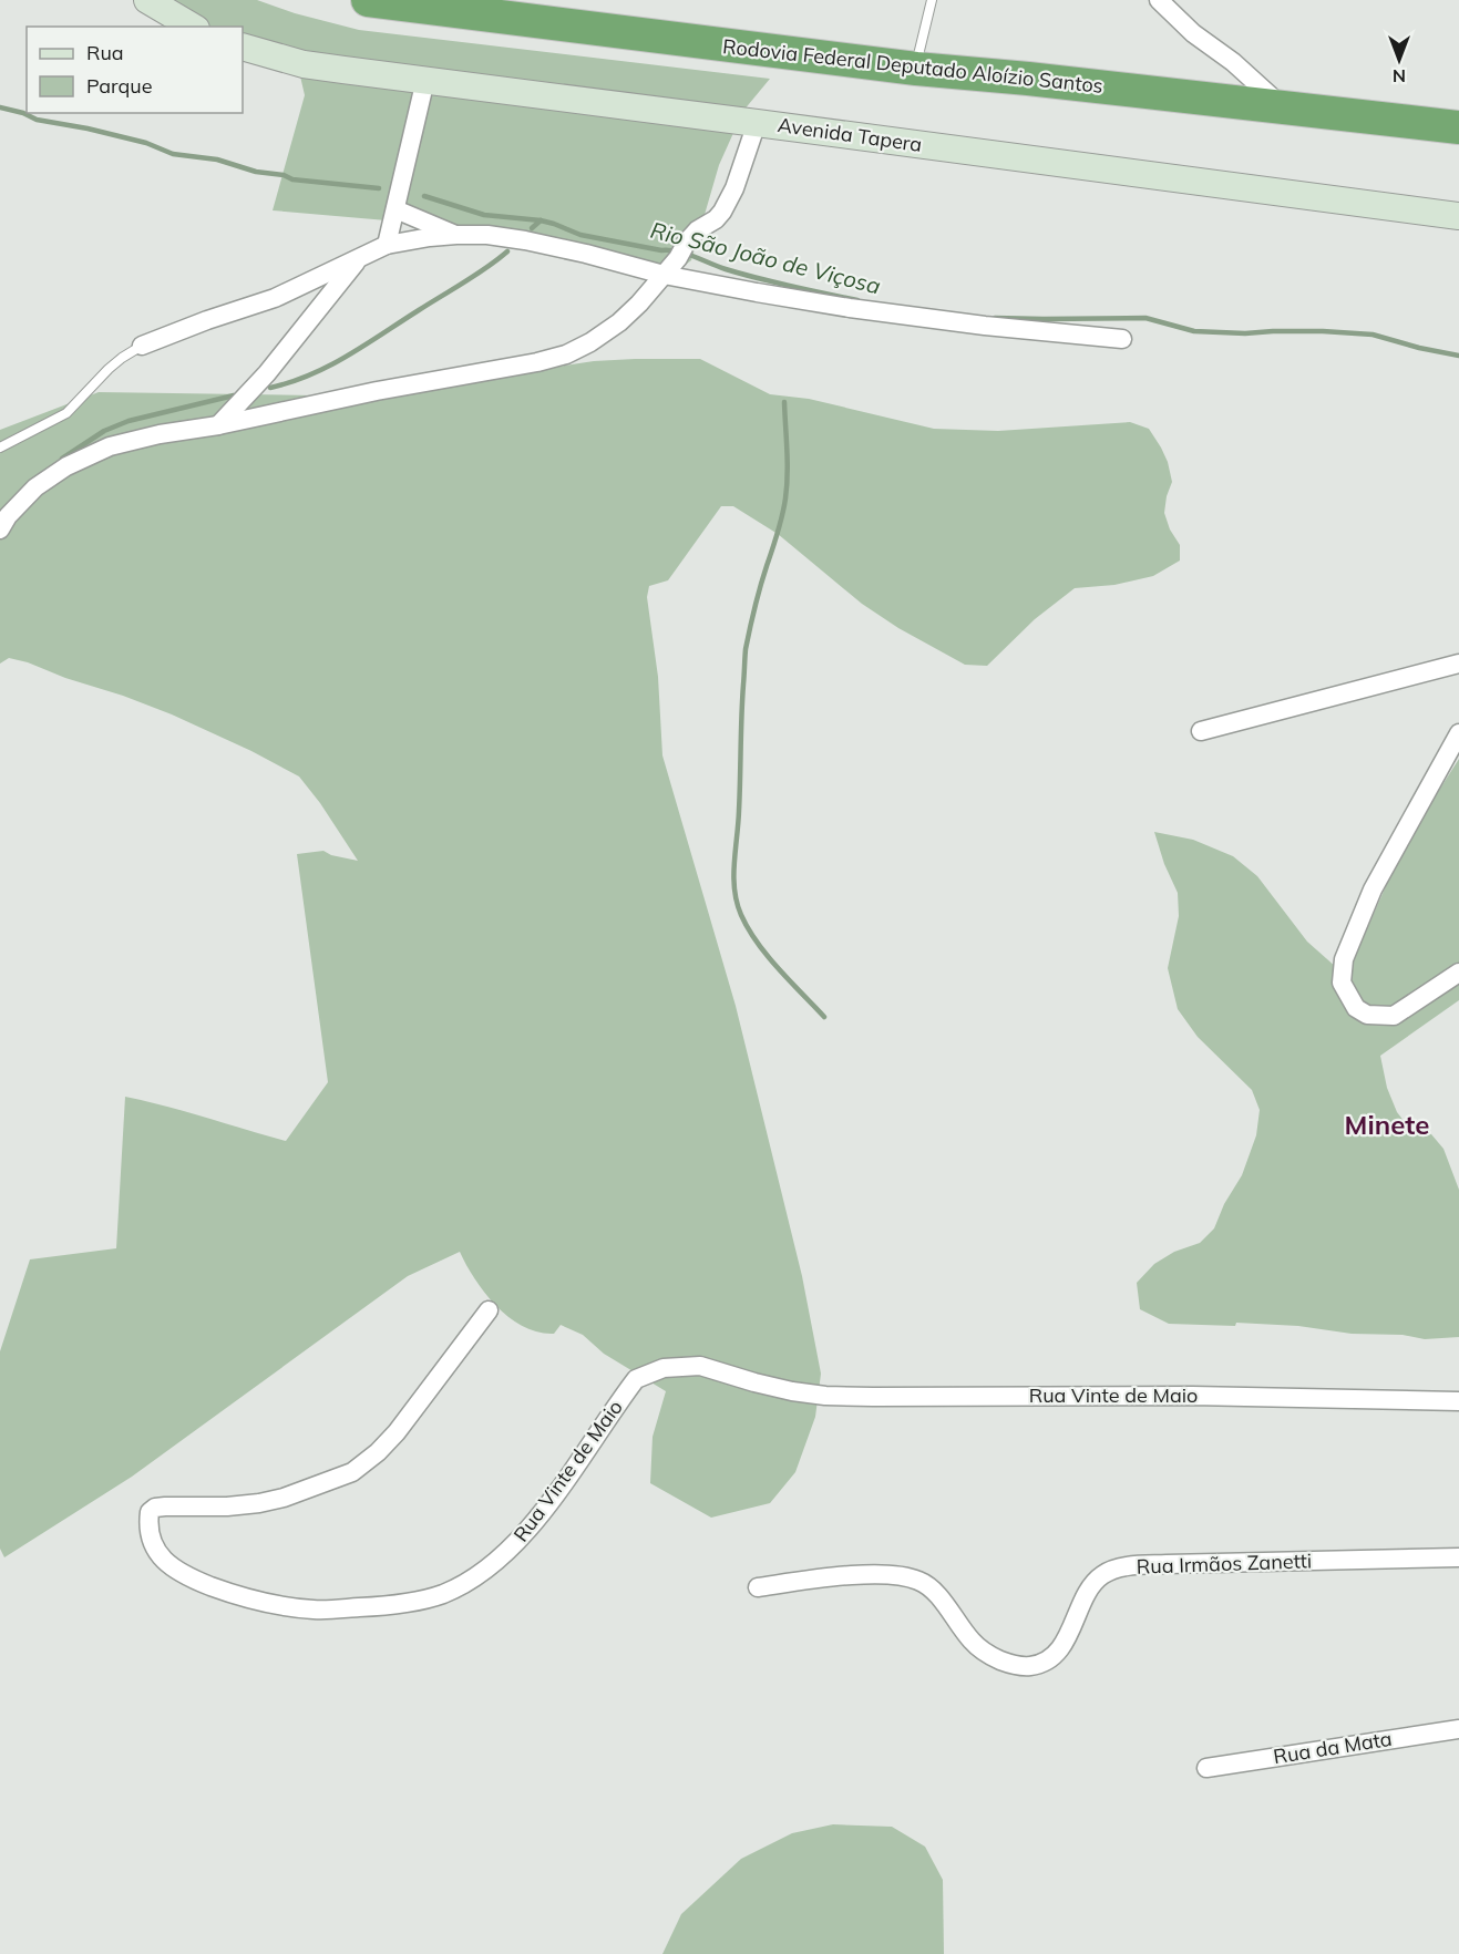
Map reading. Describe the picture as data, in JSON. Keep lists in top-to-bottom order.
{
  "streets": {
    "highway": ["Rodovia Federal Deputado Aloízio Santos"],
    "street": [
      "Avenida Tapera",
      "Rua Vinte de Maio",
      "Rua Irmãos Zanetti",
      "Rua da Mata"
    ]
  },
  "districts": ["Minete"],
  "water": ["Rio São João de Viçosa"],
  "legend": ["Rua", "Parque"],
  "north": "bottom"
}
